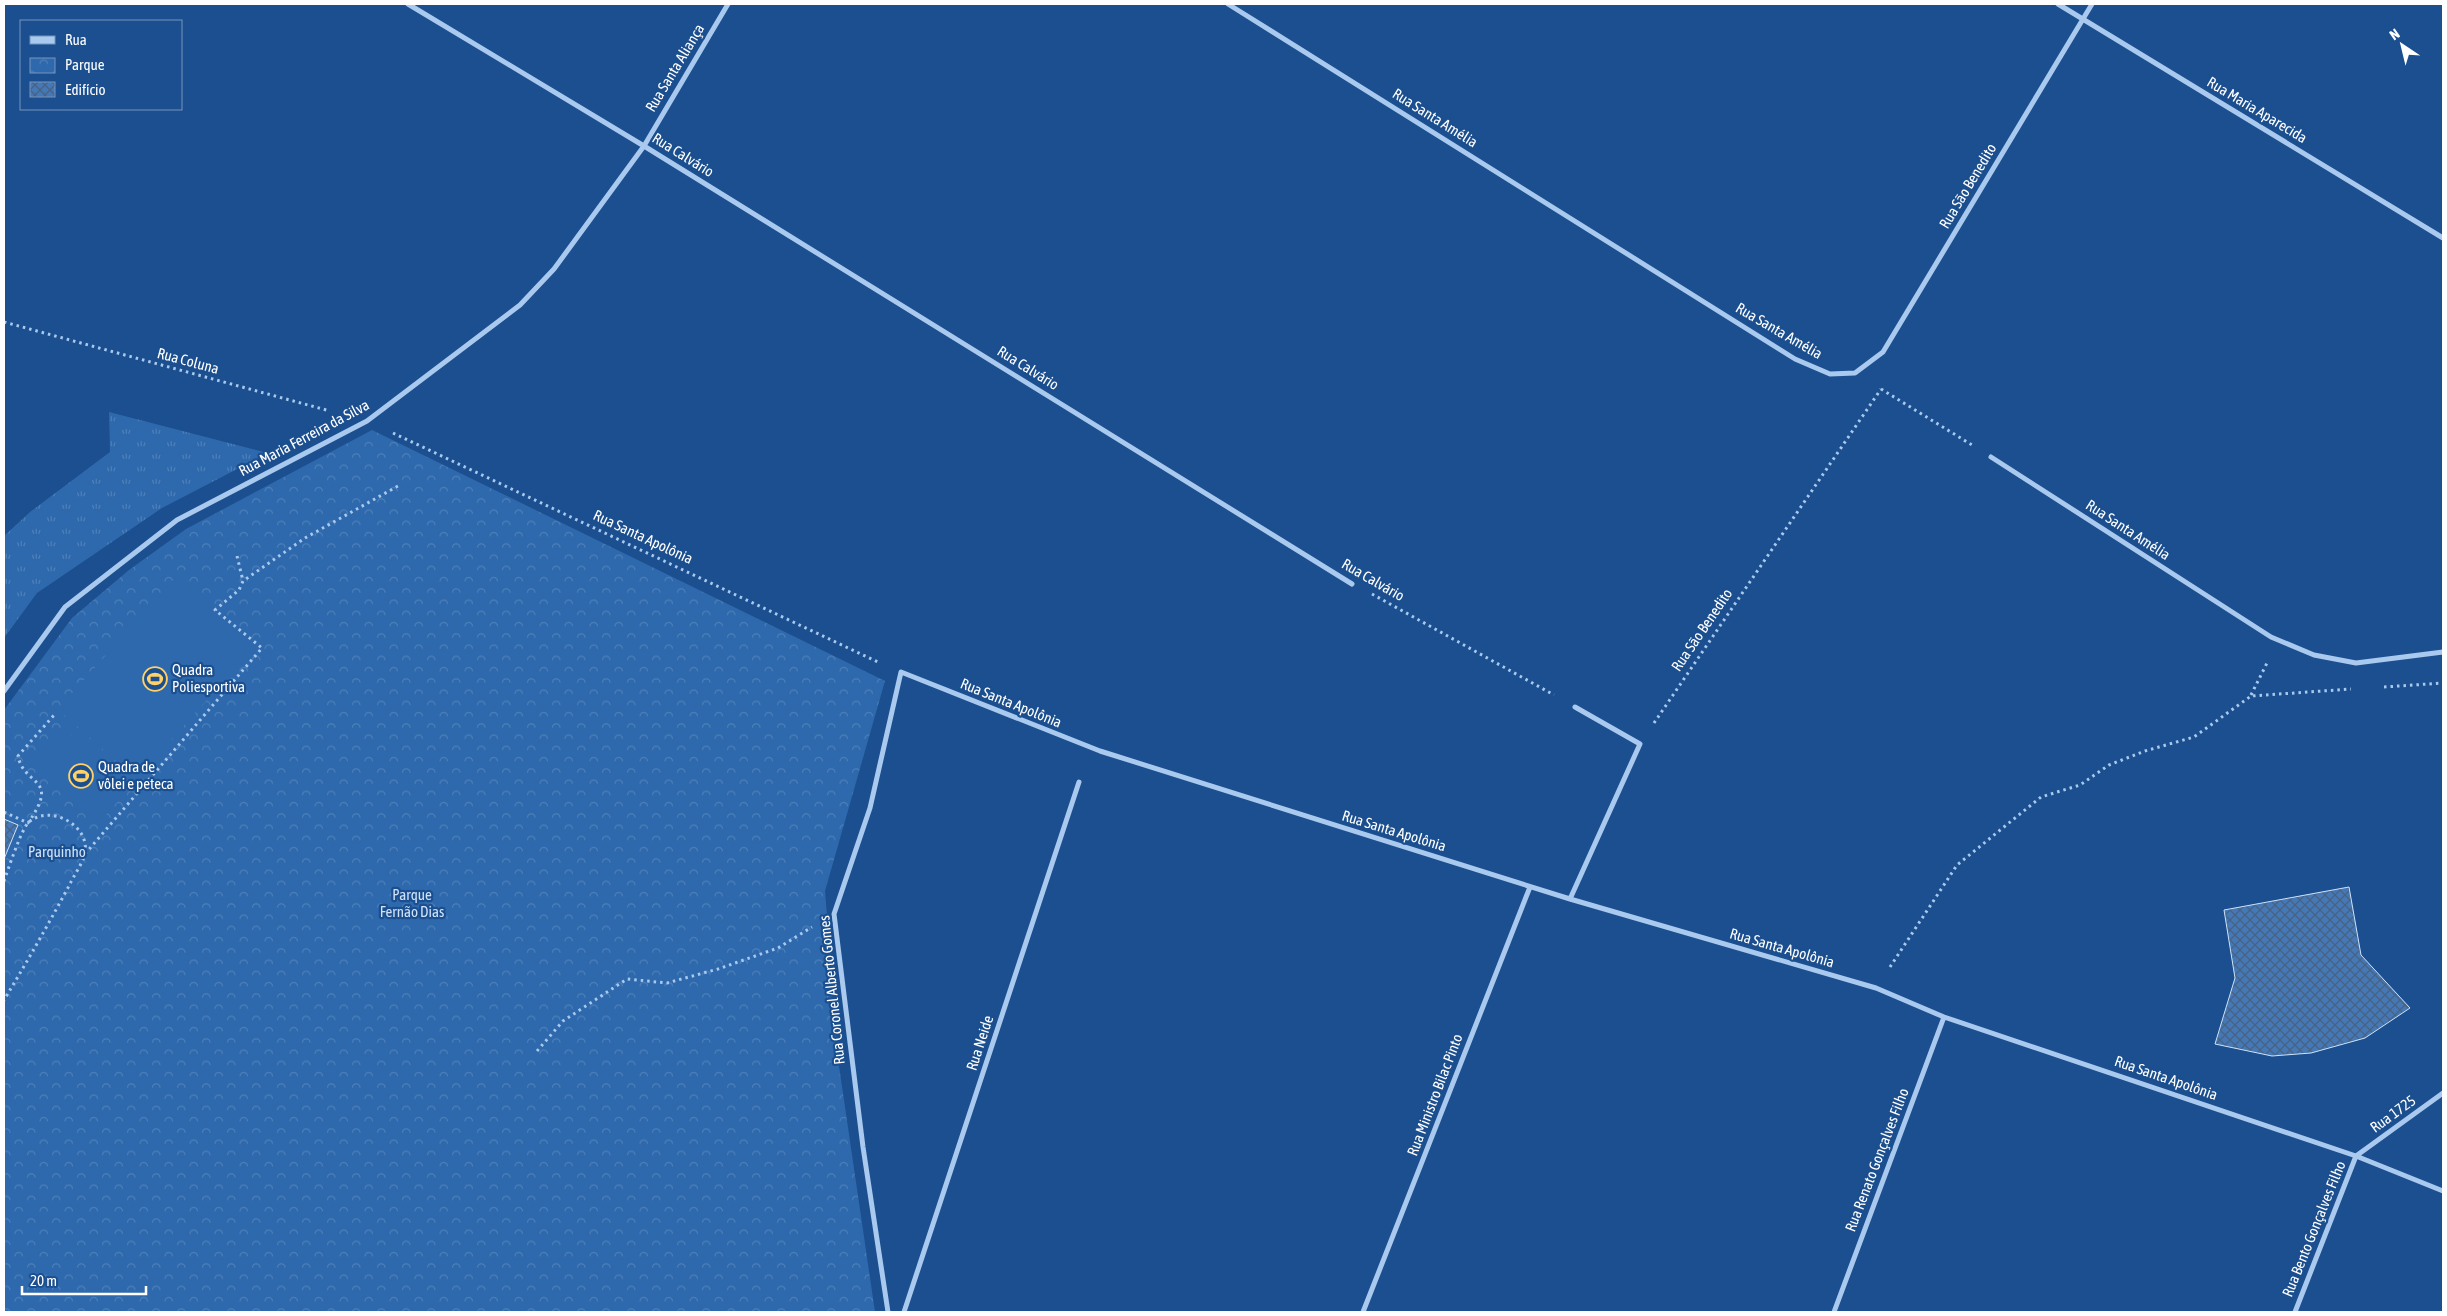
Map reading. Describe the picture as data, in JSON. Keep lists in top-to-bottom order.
{
  "streets": {
    "street": [
      "Rua Santa Aliança",
      "Rua Maria Aparecida",
      "Rua Santa Amélia",
      "Rua Calvário",
      "Rua São Benedito",
      "Rua Maria Ferreira da Silva",
      "Rua Santa Apolônia",
      "Rua Coronel Alberto Gomes",
      "Rua Neide",
      "Rua Ministro Bilac Pinto",
      "Rua 1725",
      "Rua Renato Gonçalves Filho",
      "Rua Bento Gonçalves Filho"
    ],
    "path": ["Rua Coluna"]
  },
  "crossings": [
    ["Rua Santa Aliança", "Rua Calvário"],
    ["Rua Santa Aliança", "Rua Maria Ferreira da Silva"],
    ["Rua Maria Aparecida", "Rua São Benedito"],
    ["Rua Santa Amélia", "Rua São Benedito"],
    ["Rua Calvário", "Rua Maria Ferreira da Silva"],
    ["Rua Coluna", "Rua Maria Ferreira da Silva"],
    ["Rua Coluna", "Rua Santa Apolônia"],
    ["Rua Maria Ferreira da Silva", "Rua Santa Apolônia"],
    ["Rua Santa Apolônia", "Rua Coronel Alberto Gomes"],
    ["Rua Santa Apolônia", "Rua Ministro Bilac Pinto"],
    ["Rua Santa Apolônia", "Rua 1725"],
    ["Rua Santa Apolônia", "Rua Renato Gonçalves Filho"],
    ["Rua Santa Apolônia", "Rua Bento Gonçalves Filho"],
    ["Rua 1725", "Rua Bento Gonçalves Filho"]
  ],
  "parks": ["Parquinho", "Parque Fernão Dias"],
  "places": {
    "sports": ["Quadra Poliesportiva", "Quadra de vôlei e peteca"]
  },
  "legend": ["Rua", "Parque", "Edifício"],
  "scale_bar": "20 m",
  "north": "top left"
}
